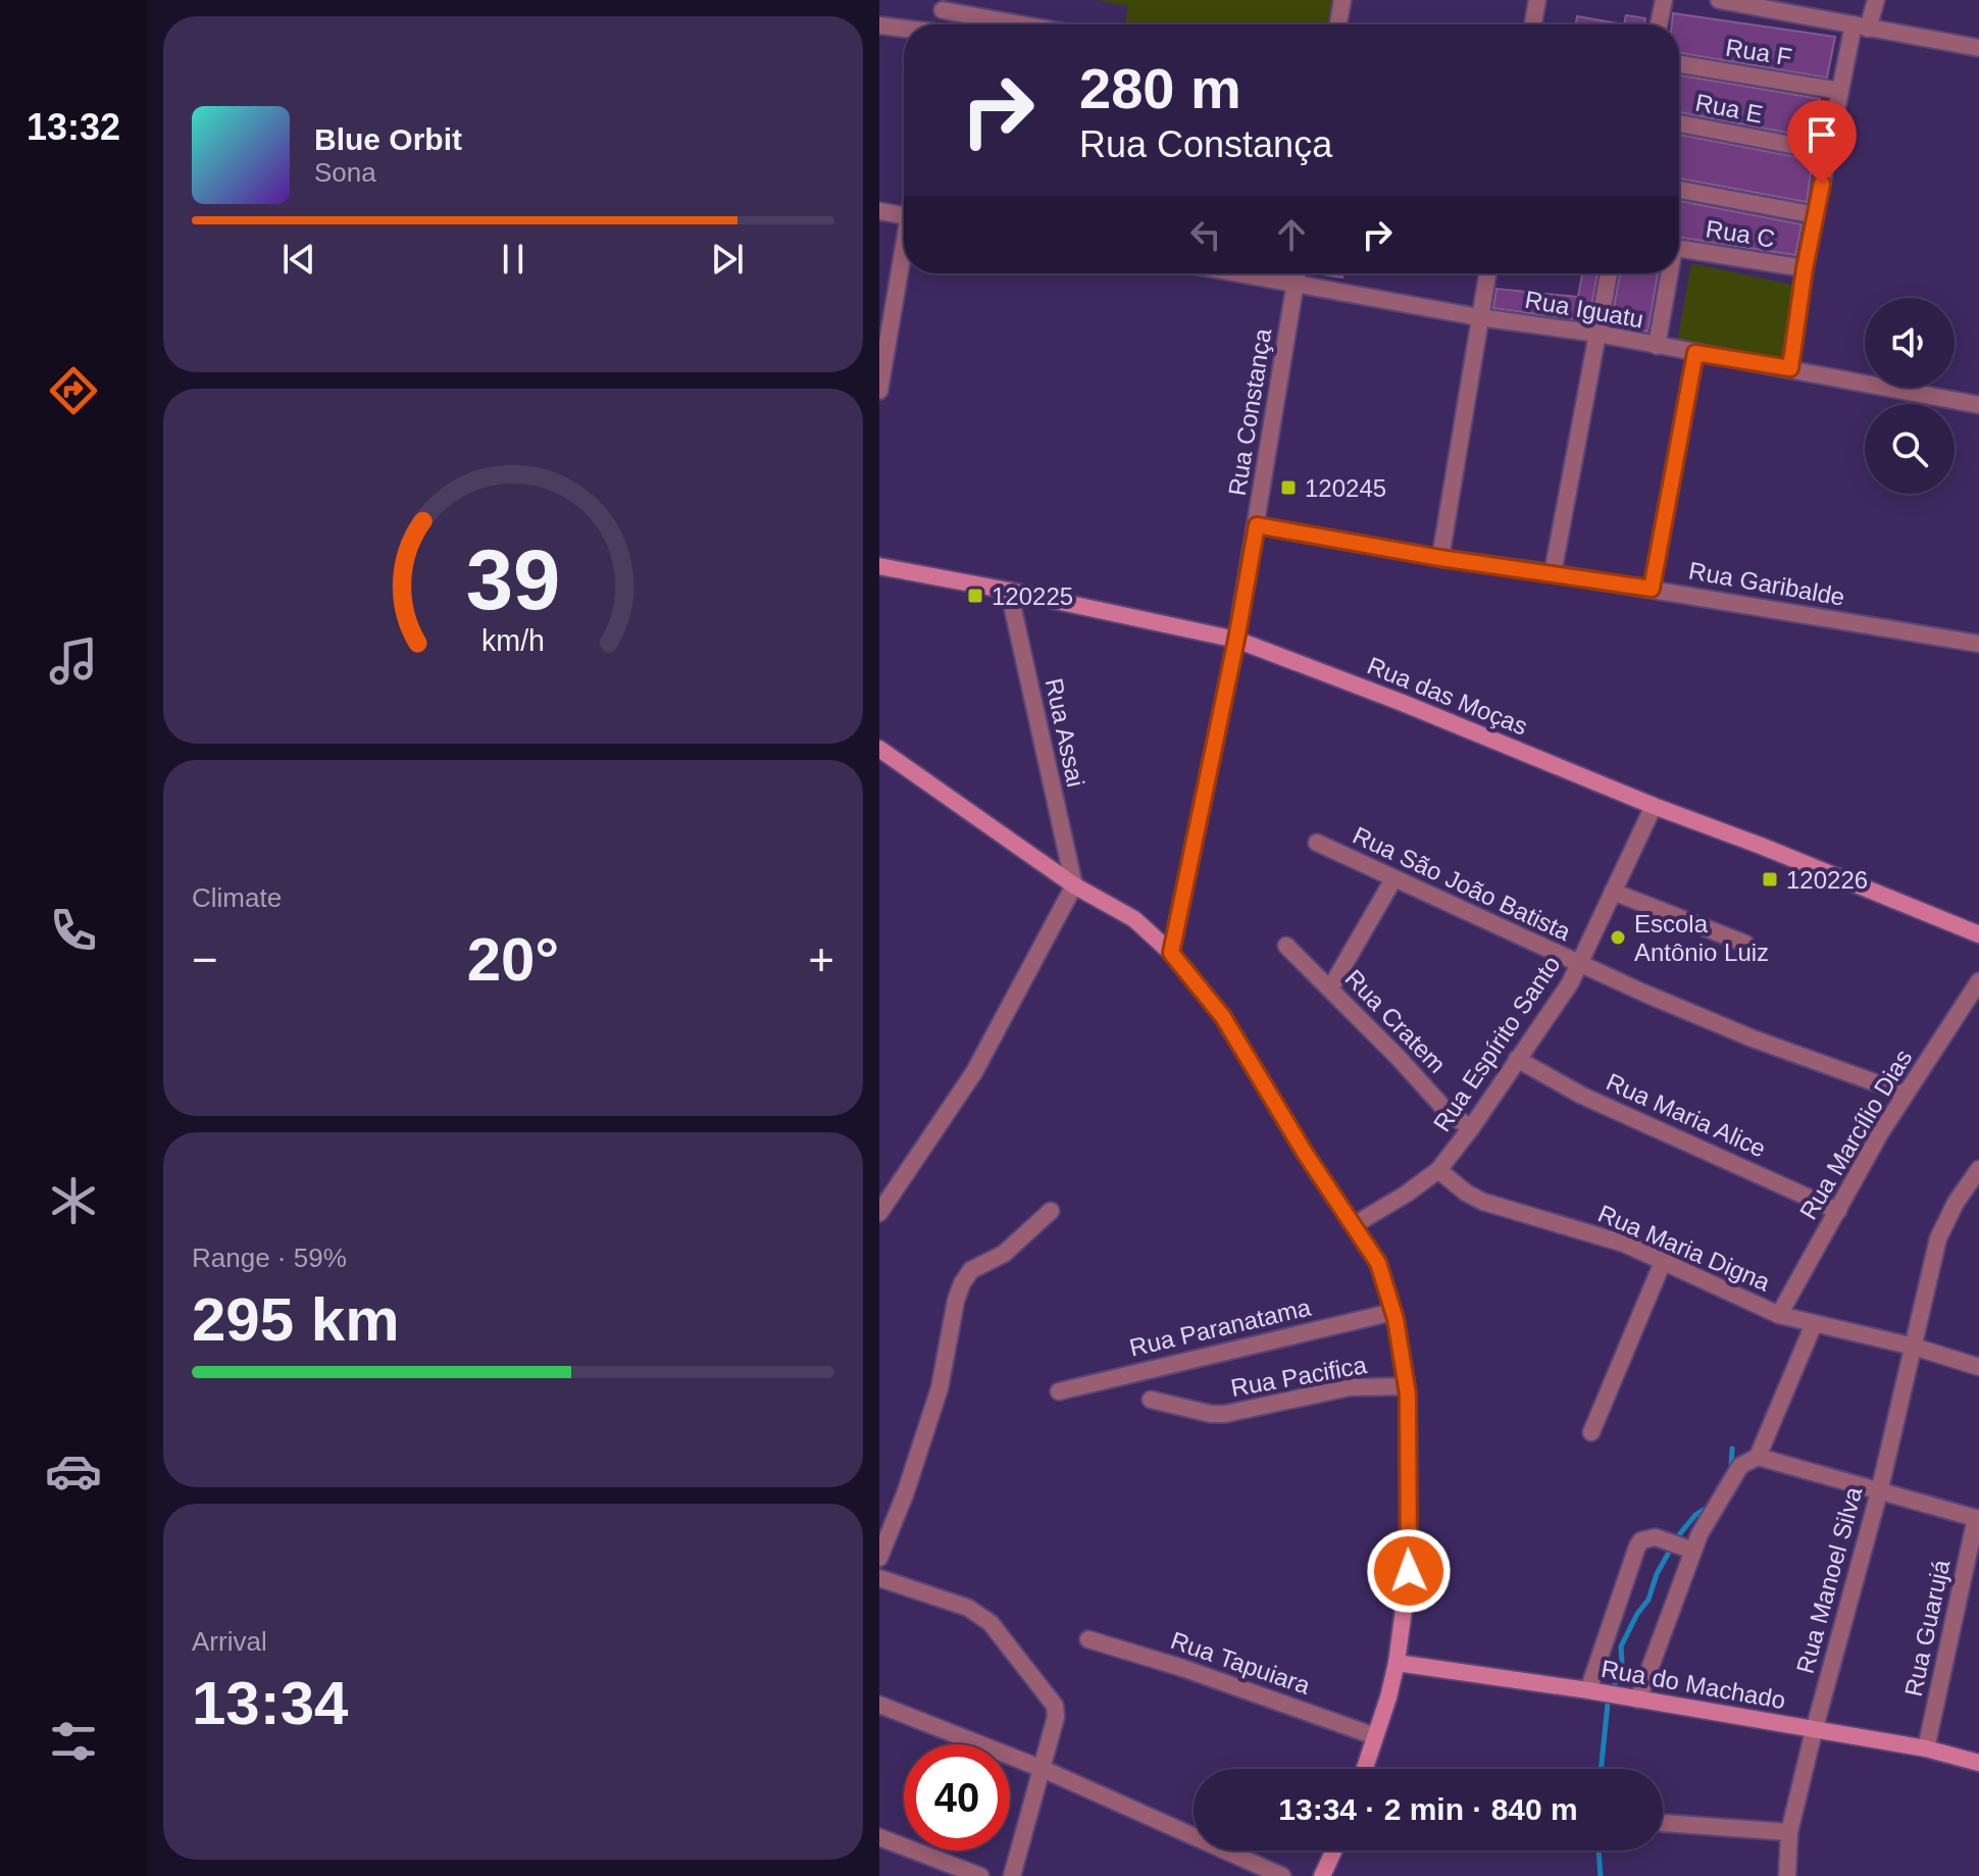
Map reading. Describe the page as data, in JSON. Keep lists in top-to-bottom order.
{
  "streets": {
    "street": [
      "Rua F",
      "Rua E",
      "Rua C",
      "Rua Iguatu",
      "Rua Constança",
      "Rua Garibalde",
      "Rua das Moças",
      "Rua Assai",
      "Rua São João Batista",
      "Rua Cratem",
      "Rua Espírito Santo",
      "Rua Maria Alice",
      "Rua Marcílio Dias",
      "Rua Maria Digna",
      "Rua Paranatama",
      "Rua Pacifica",
      "Rua Manoel Silva",
      "Rua Guarujá",
      "Rua Tapuiara",
      "Rua do Machado"
    ]
  },
  "crossings": [
    ["Rua Iguatu", "Rua Constança"],
    ["Rua Constança", "Rua Garibalde"],
    ["Rua Constança", "Rua das Moças"],
    ["Rua das Moças", "Rua Assai"],
    ["Rua das Moças", "Rua Espírito Santo"],
    ["Rua São João Batista", "Rua Espírito Santo"],
    ["Rua São João Batista", "Rua Marcílio Dias"],
    ["Rua Cratem", "Rua Espírito Santo"],
    ["Rua Espírito Santo", "Rua Maria Alice"],
    ["Rua Espírito Santo", "Rua Maria Digna"],
    ["Rua Maria Alice", "Rua Marcílio Dias"],
    ["Rua Marcílio Dias", "Rua Maria Digna"],
    ["Rua Maria Digna", "Rua Manoel Silva"],
    ["Rua Manoel Silva", "Rua do Machado"],
    ["Rua Guarujá", "Rua do Machado"]
  ],
  "places": {
    "transit": ["120245", "120225", "120226"],
    "other": ["Escola Antônio Luiz"]
  },
  "page": {
    "tabs": "13:32",
    "turn": ["280 m", "Rua Constança"],
    "song": ["Blue Orbit", "Sona"],
    "tile": [
      "Climate",
      ["Range · 59%", "295 km"],
      ["Arrival", "13:34"]
    ],
    "heat": ["−", "20°", "+"],
    "limit": "40",
    "trip": "13:34 · 2 min · 840 m",
    "gauge": ["39", "km/h"]
  }
}
